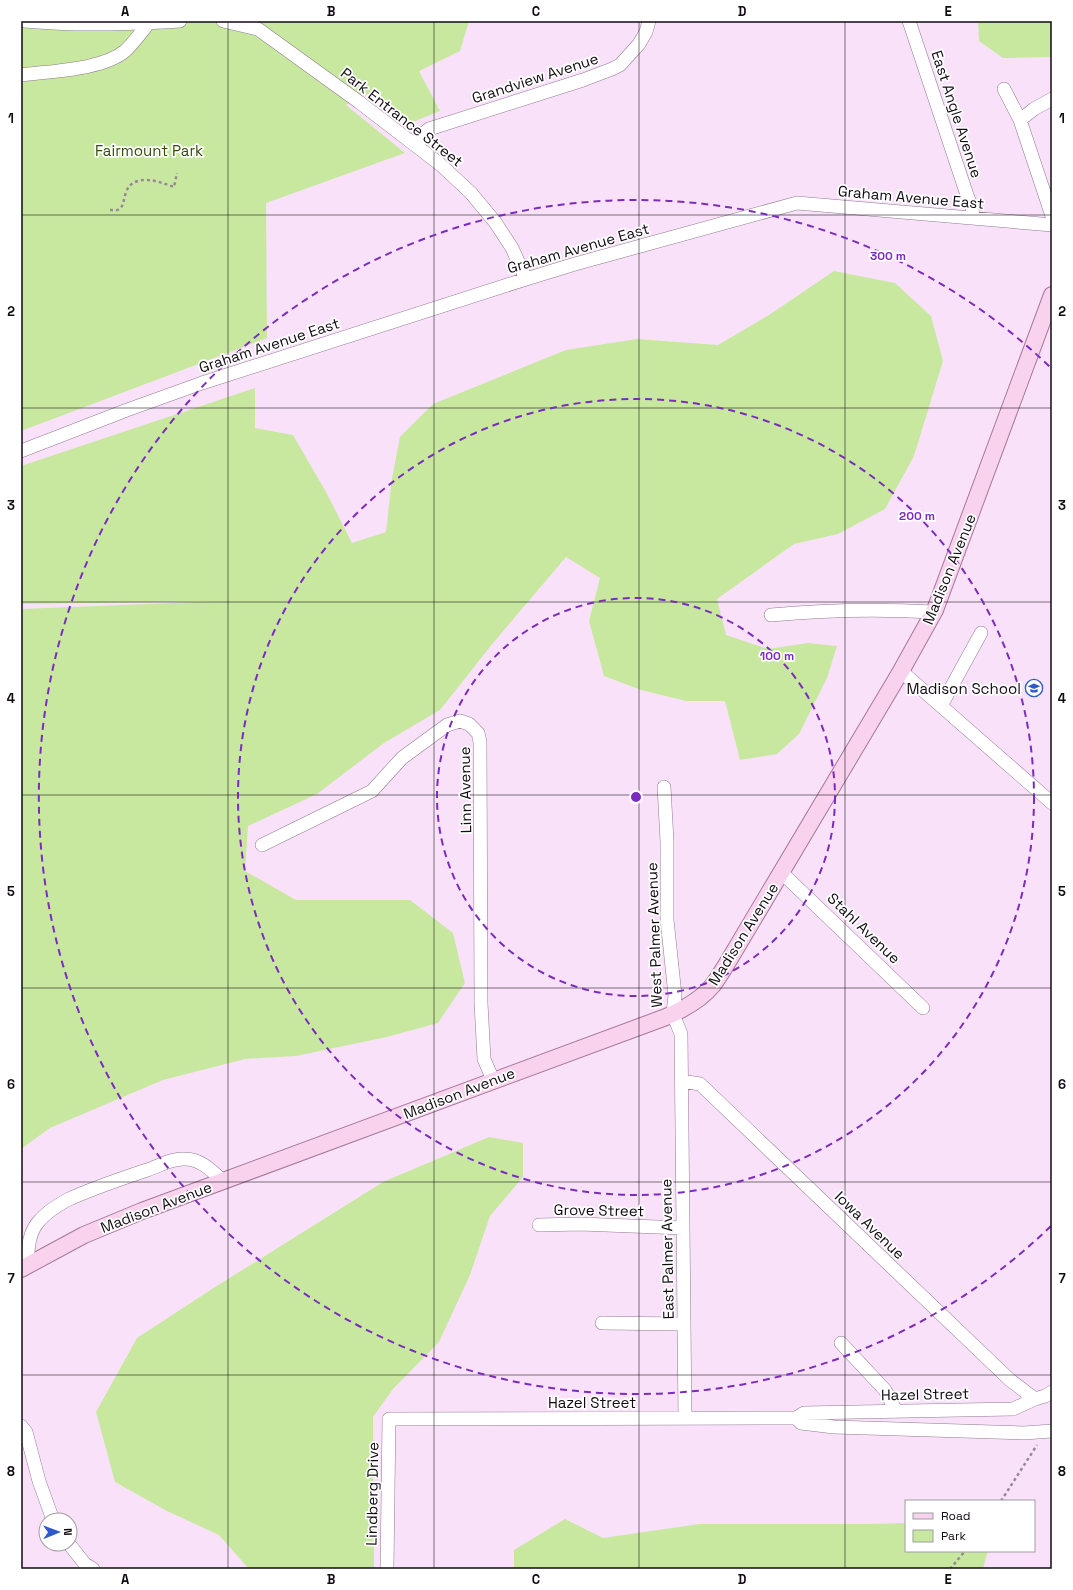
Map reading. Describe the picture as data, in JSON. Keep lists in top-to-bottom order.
{
  "streets": {
    "main road": ["Madison Avenue"],
    "street": [
      "Grandview Avenue",
      "East Angle Avenue",
      "Park Entrance Street",
      "Graham Avenue East",
      "Linn Avenue",
      "Stahl Avenue",
      "West Palmer Avenue",
      "Grove Street",
      "Iowa Avenue",
      "East Palmer Avenue",
      "Hazel Street",
      "Lindberg Drive"
    ]
  },
  "crossings": [
    ["Grandview Avenue", "Park Entrance Street"],
    ["East Angle Avenue", "Graham Avenue East"],
    ["Park Entrance Street", "Graham Avenue East"],
    ["Madison Avenue", "Linn Avenue"],
    ["Madison Avenue", "Stahl Avenue"],
    ["Madison Avenue", "West Palmer Avenue"],
    ["West Palmer Avenue", "Iowa Avenue"],
    ["West Palmer Avenue", "East Palmer Avenue"],
    ["Grove Street", "East Palmer Avenue"],
    ["Iowa Avenue", "East Palmer Avenue"],
    ["Iowa Avenue", "Hazel Street"],
    ["East Palmer Avenue", "Hazel Street"],
    ["Hazel Street", "Lindberg Drive"]
  ],
  "parks": ["Fairmount Park"],
  "places": {
    "school or university": ["Madison School"]
  },
  "legend": ["Road", "Park"],
  "north": "right",
  "grid": {
    "columns": [
      "A",
      "B",
      "C",
      "D",
      "E"
    ],
    "rows": [
      "1",
      "2",
      "3",
      "4",
      "5",
      "6",
      "7",
      "8"
    ]
  },
  "rings": ["300 m", "200 m", "100 m"]
}
